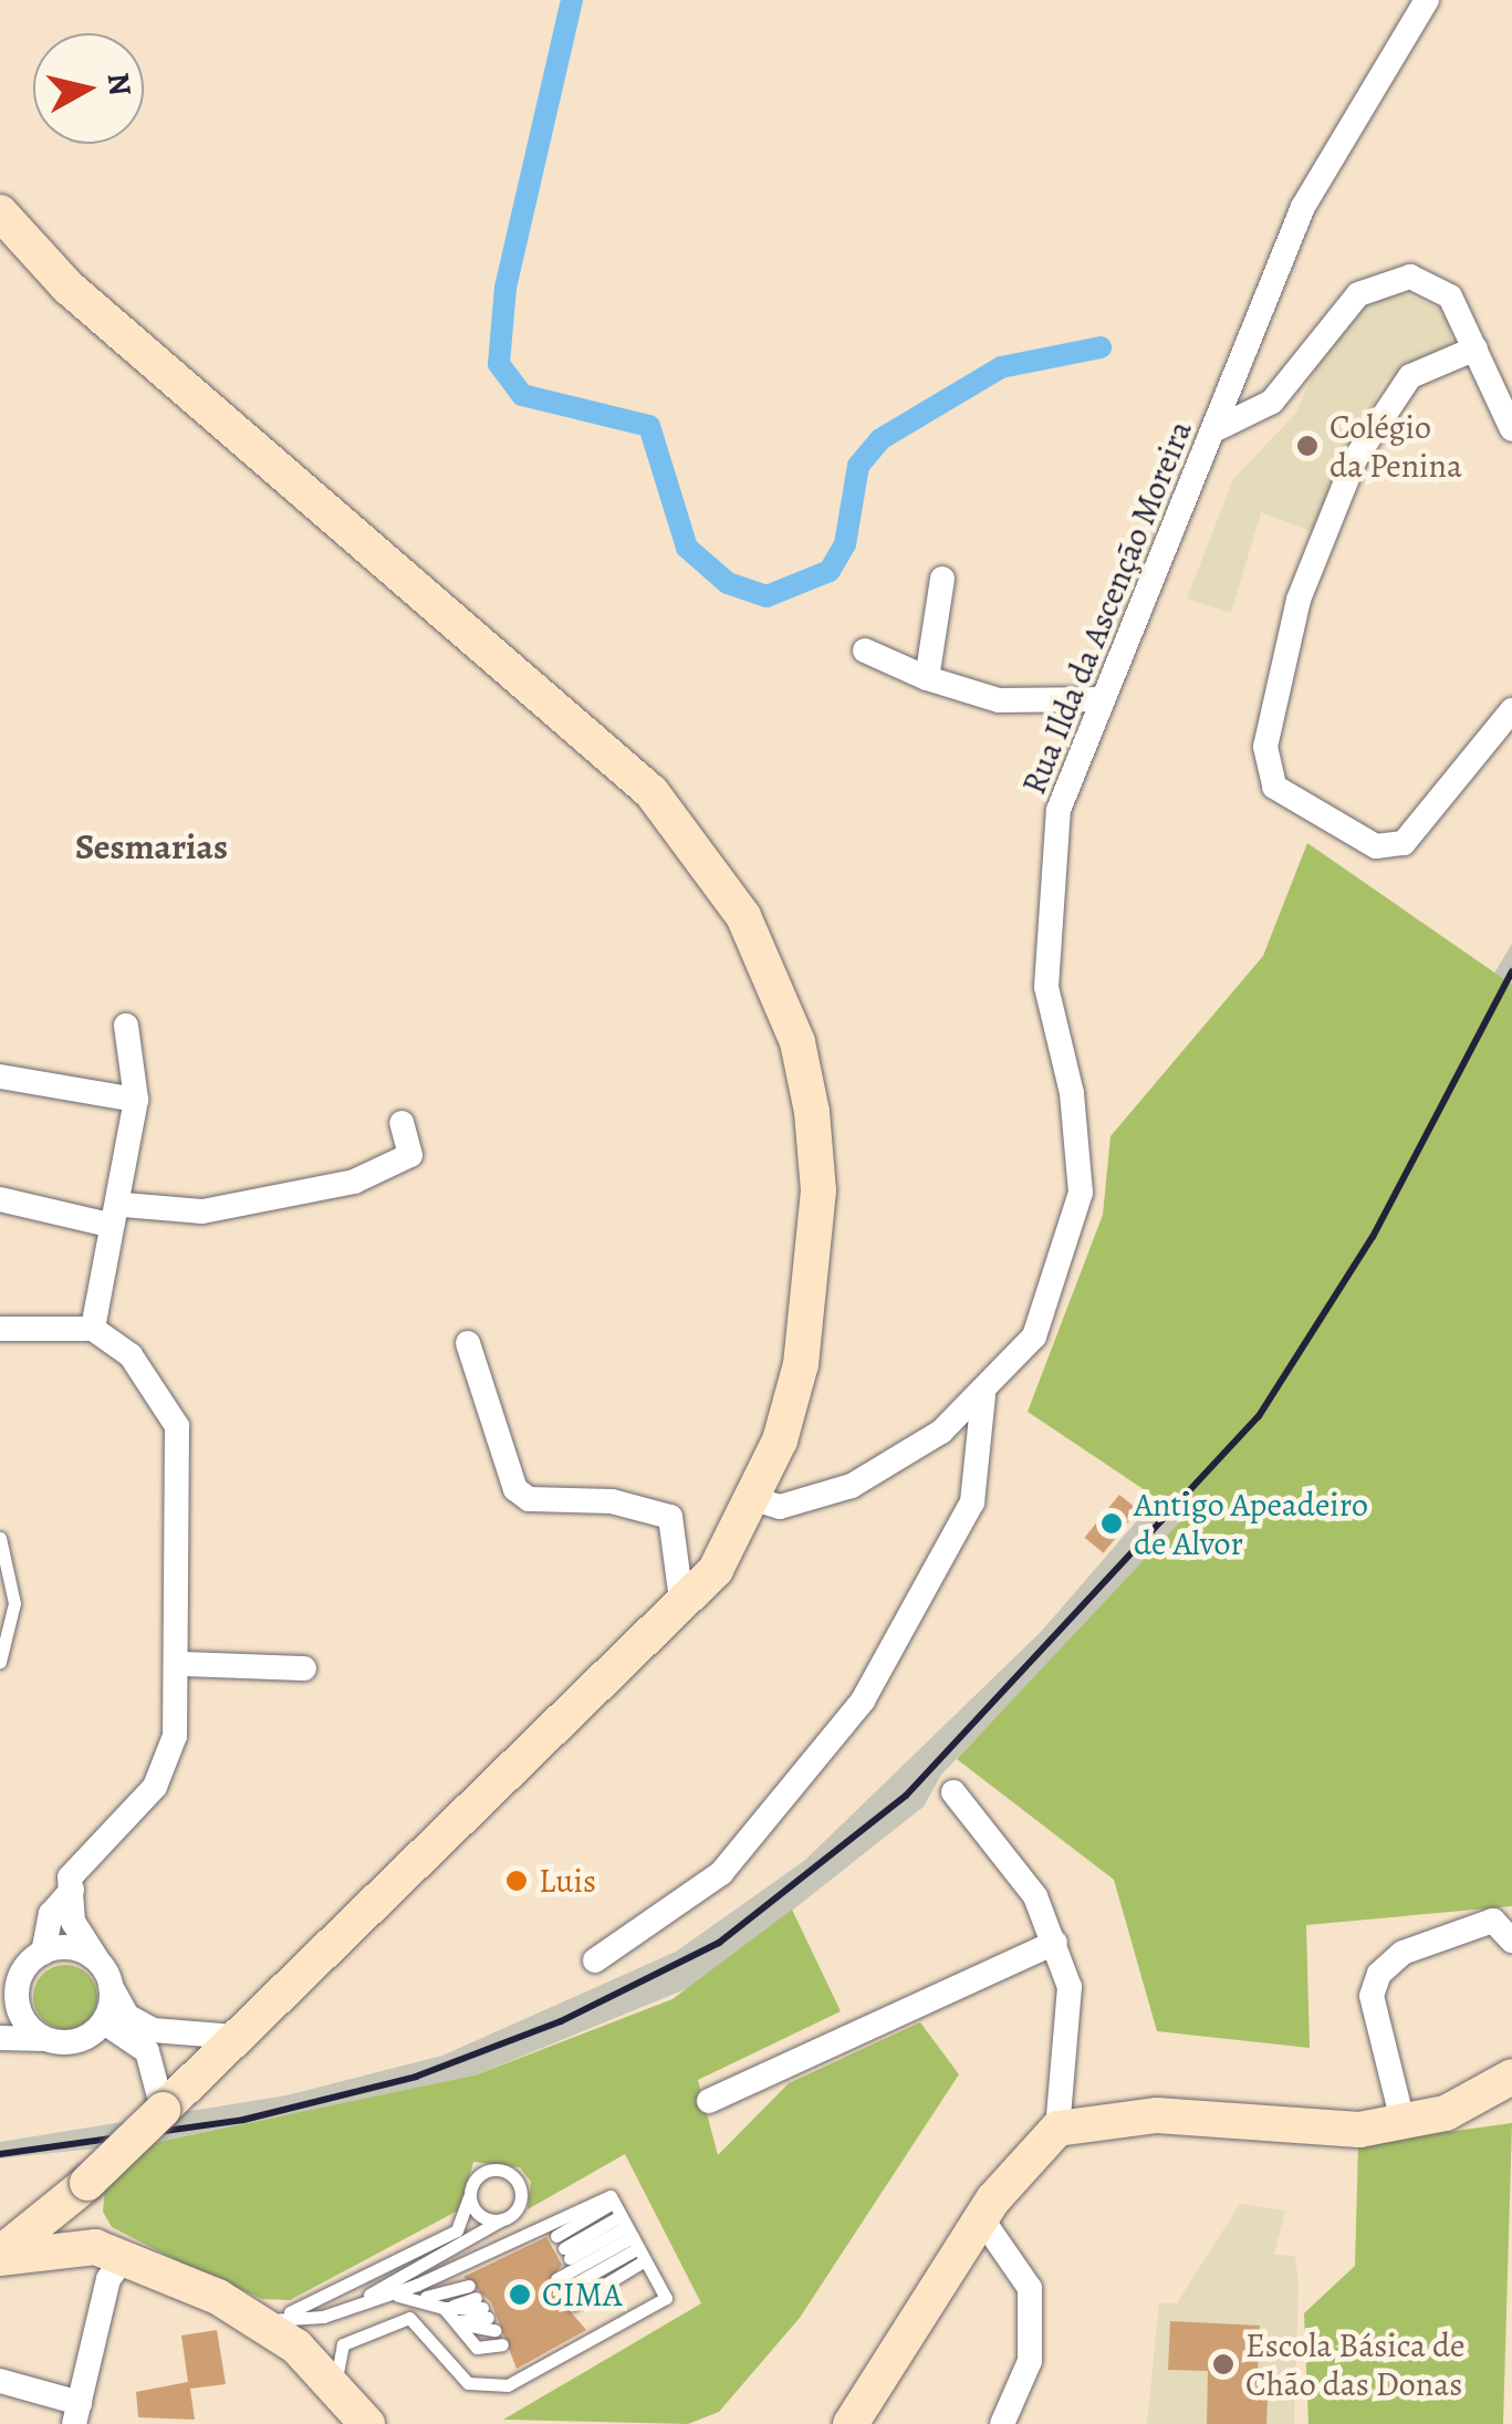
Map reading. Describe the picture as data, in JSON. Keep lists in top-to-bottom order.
{
  "streets": {
    "street": ["Rua Ilda da Ascenção Moreira"]
  },
  "districts": ["Sesmarias"],
  "places": [
    "Colégio da Penina",
    "Antigo Apeadeiro de Alvor",
    "Luis",
    "CIMA",
    "Escola Básica de Chão das Donas"
  ],
  "north": "right"
}
